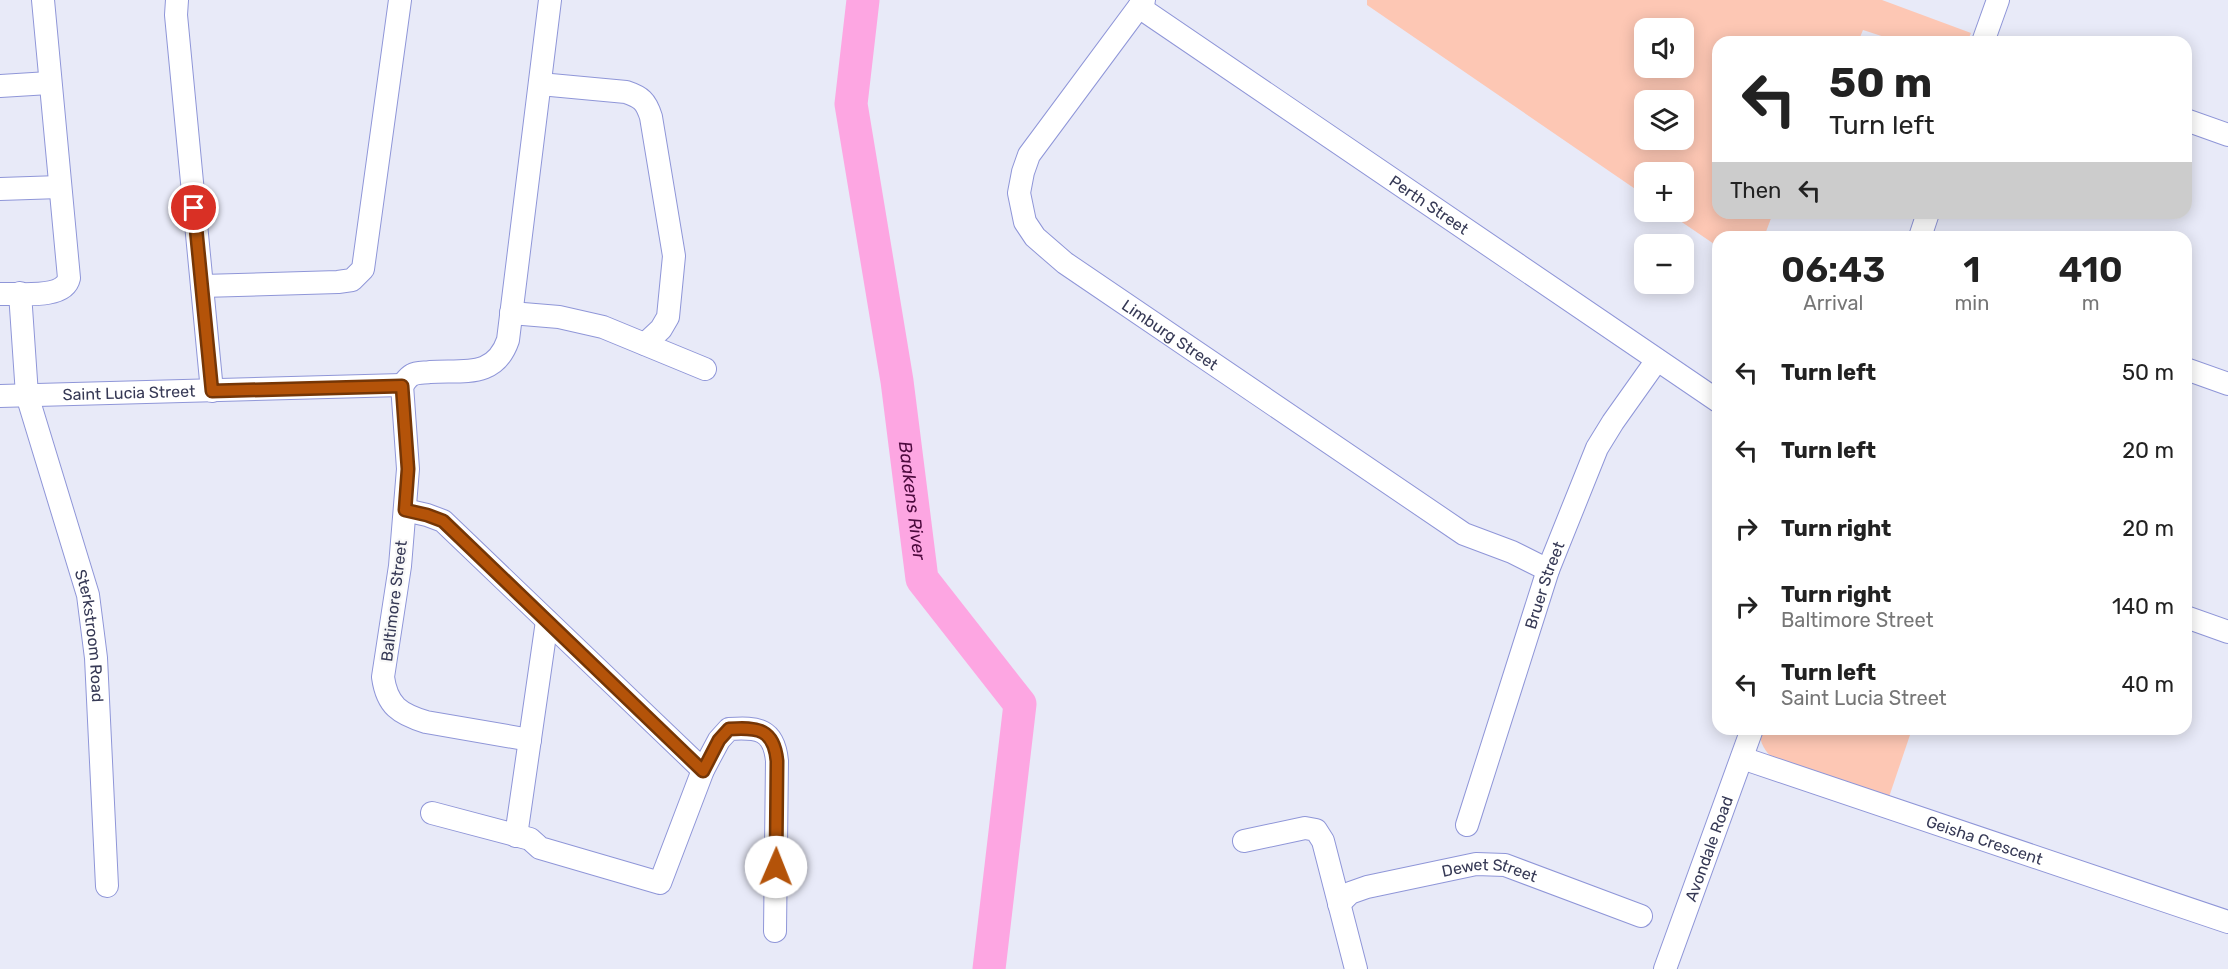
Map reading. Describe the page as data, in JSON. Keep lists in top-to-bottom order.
{
  "streets": {
    "street": [
      "Perth Street",
      "Limburg Street",
      "Saint Lucia Street",
      "Bruer Street",
      "Baltimore Street",
      "Sterkstroom Road",
      "Geisha Crescent",
      "Avondale Road",
      "Dewet Street"
    ]
  },
  "crossings": [
    ["Perth Street", "Limburg Street"],
    ["Perth Street", "Bruer Street"],
    ["Limburg Street", "Bruer Street"],
    ["Saint Lucia Street", "Baltimore Street"],
    ["Saint Lucia Street", "Sterkstroom Road"],
    ["Geisha Crescent", "Avondale Road"]
  ],
  "water": ["Baakens River"],
  "page": {
    "map_buttons": ["+", "−"],
    "turn": ["50 m", "Turn left"],
    "then": "Then",
    "eta": [
      "06:43",
      "Arrival",
      "1",
      "min",
      "410",
      "m"
    ],
    "list": [
      {
        "name": "Turn left",
        "value": "50 m"
      },
      {
        "name": "Turn left",
        "value": "20 m"
      },
      {
        "name": "Turn right",
        "value": "20 m"
      },
      {
        "name": "Turn right",
        "note": "Baltimore Street",
        "value": "140 m"
      },
      {
        "name": "Turn left",
        "note": "Saint Lucia Street",
        "value": "40 m"
      }
    ]
  }
}
